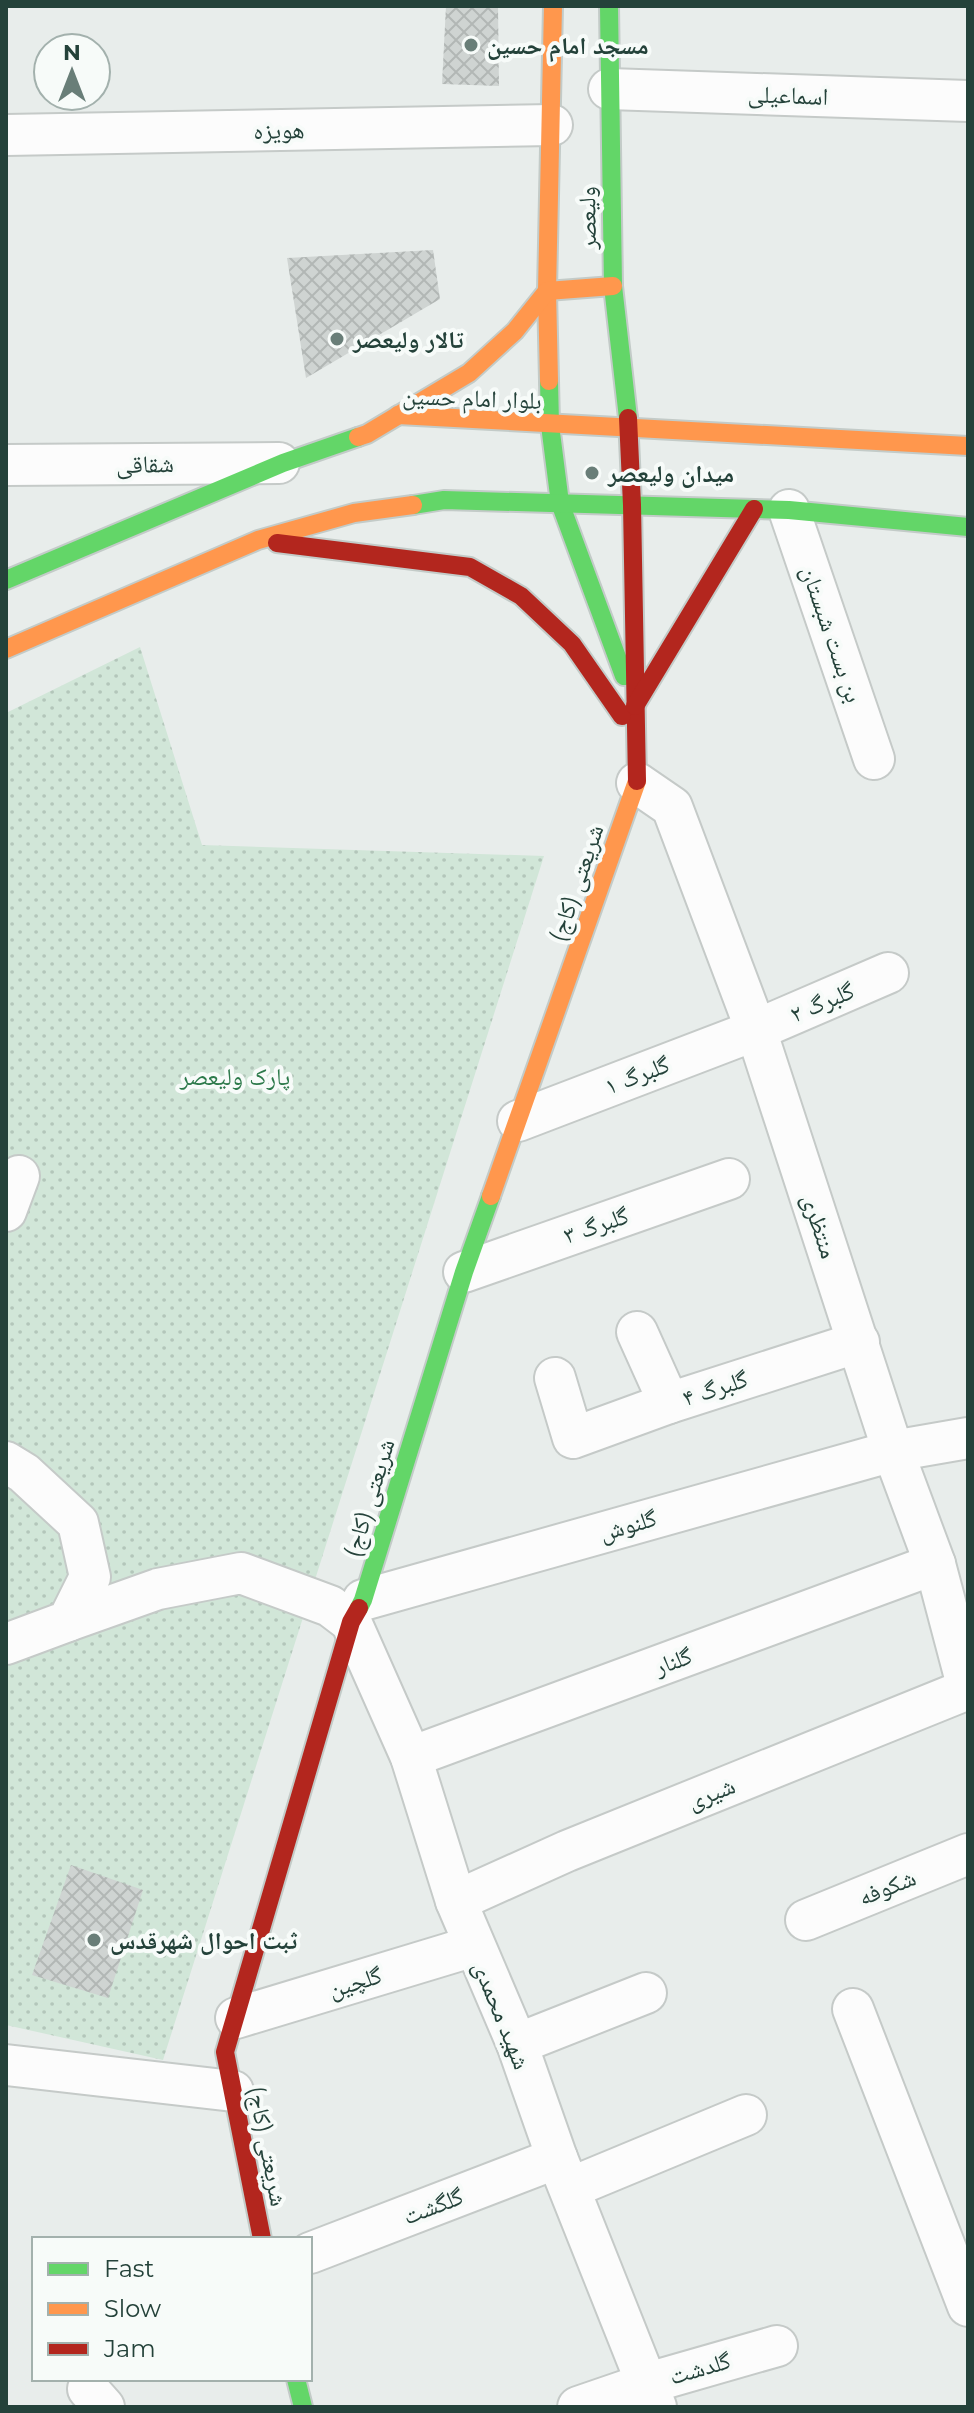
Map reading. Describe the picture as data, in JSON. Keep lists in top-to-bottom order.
{
  "streets": {
    "street": [
      "اسماعیلی",
      "هویزه",
      "ولیعصر",
      "بلوار امام حسین",
      "شقاقی",
      "بن بست شبستان",
      "شریعتی (کاج)",
      "گلبرگ ۲",
      "گلبرگ ۱",
      "گلبرگ ۳",
      "منتظری",
      "گلبرگ ۴",
      "گلنوش",
      "گلنار",
      "شیری",
      "شکوفه",
      "گلچین",
      "شهید محمدی",
      "گلگشت",
      "گلدشت"
    ]
  },
  "crossings": [
    ["اسماعیلی", "ولیعصر"],
    ["هویزه", "ولیعصر"],
    ["ولیعصر", "بلوار امام حسین"],
    ["ولیعصر", "شریعتی (کاج)"],
    ["بلوار امام حسین", "شقاقی"],
    ["شریعتی (کاج)", "گلبرگ ۱"],
    ["شریعتی (کاج)", "گلبرگ ۳"],
    ["شریعتی (کاج)", "منتظری"],
    ["شریعتی (کاج)", "گلنوش"],
    ["شریعتی (کاج)", "گلچین"],
    ["شریعتی (کاج)", "شهید محمدی"],
    ["گلبرگ ۲", "گلبرگ ۱"],
    ["گلبرگ ۲", "منتظری"],
    ["گلبرگ ۱", "منتظری"],
    ["منتظری", "گلبرگ ۴"],
    ["منتظری", "گلنوش"],
    ["منتظری", "گلنار"],
    ["منتظری", "شیری"],
    ["گلنوش", "شهید محمدی"],
    ["گلنار", "شهید محمدی"],
    ["شیری", "شهید محمدی"],
    ["گلچین", "شهید محمدی"],
    ["شهید محمدی", "گلگشت"],
    ["شهید محمدی", "گلدشت"]
  ],
  "parks": ["پارک ولیعصر"],
  "places": [
    "مسجد امام حسین",
    "تالار ولیعصر",
    "میدان ولیعصر",
    "ثبت احوال شهرقدس"
  ],
  "legend": ["Fast", "Slow", "Jam"],
  "north": "top"
}
